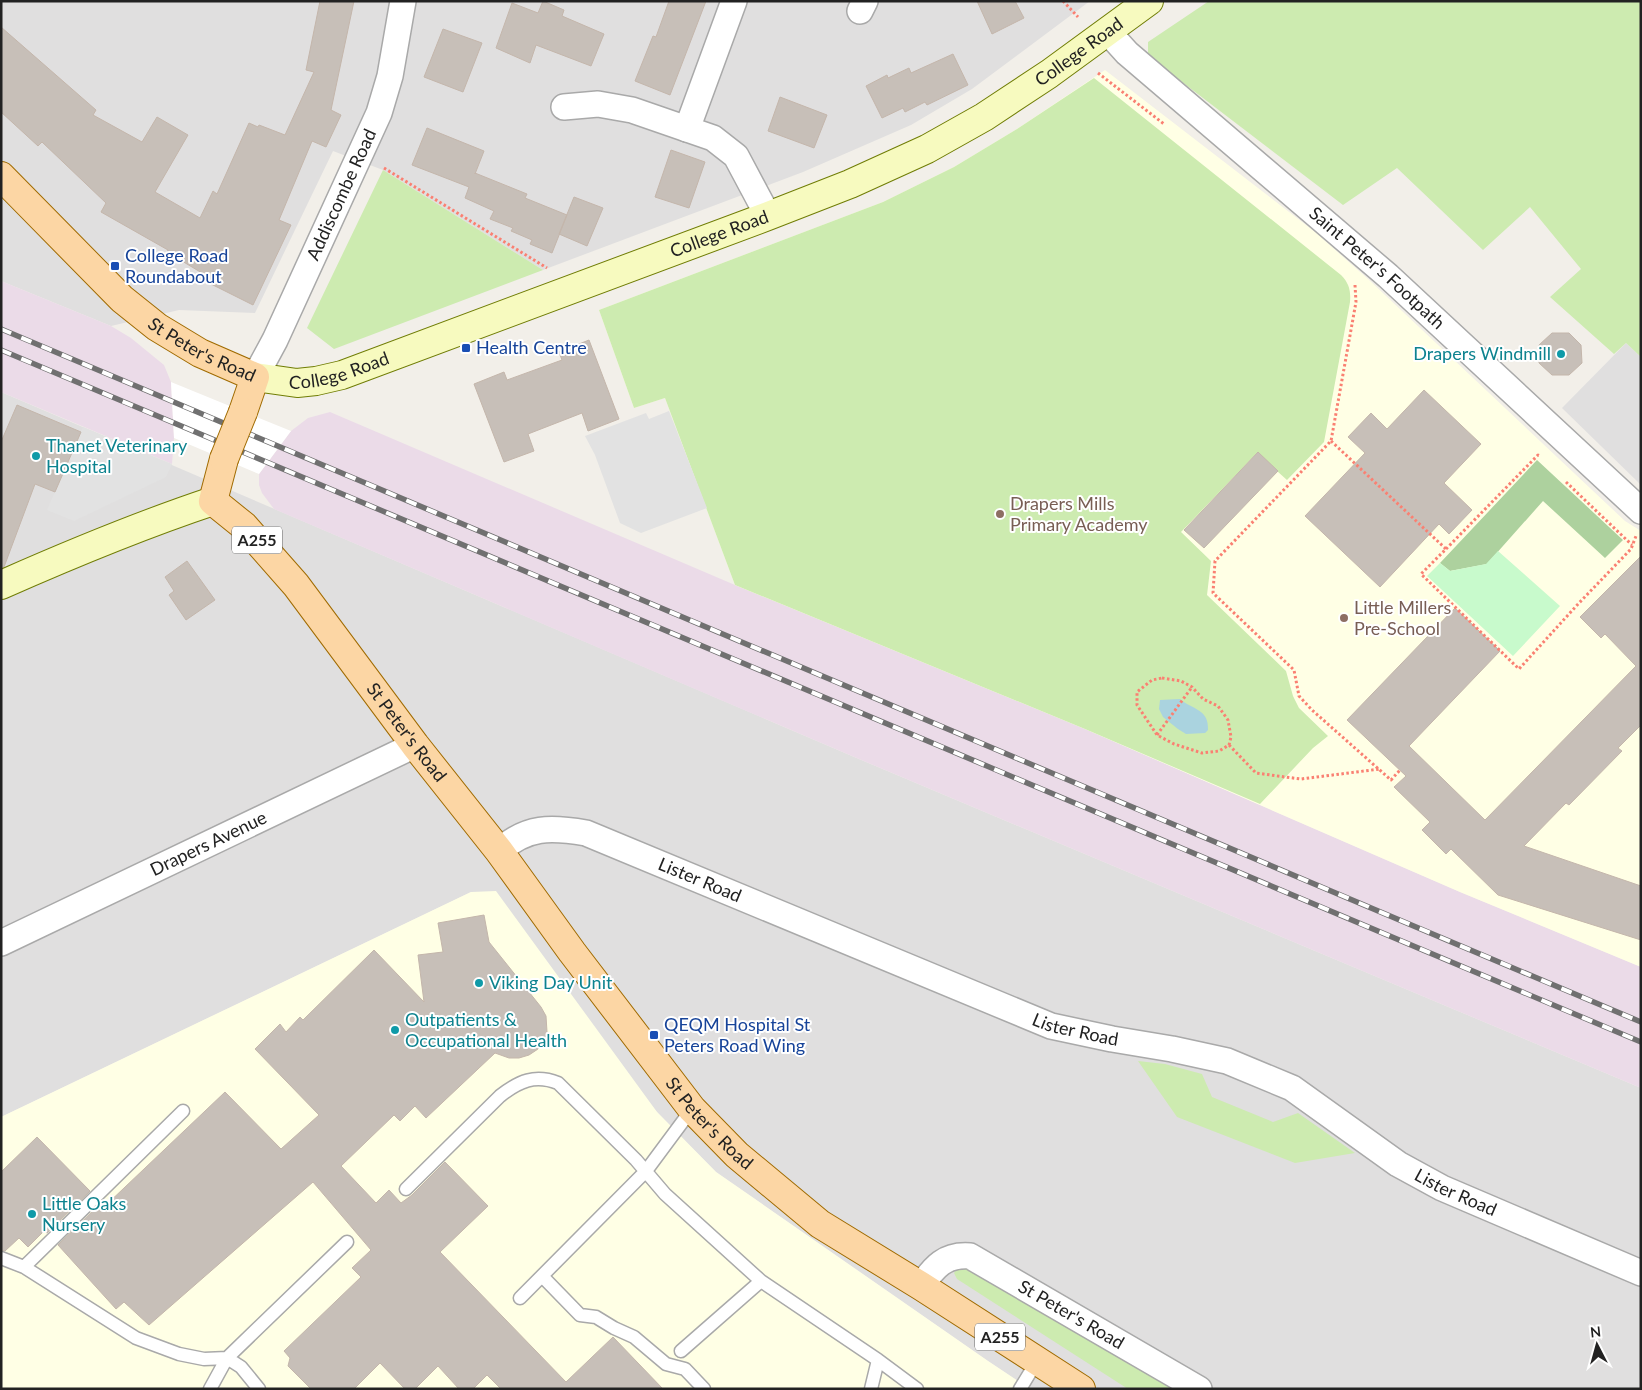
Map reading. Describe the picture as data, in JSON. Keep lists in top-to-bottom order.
{
  "streets": {
    "main road": ["College Road", "St Peter's Road", "A255"],
    "street": [
      "Addiscombe Road",
      "Saint Peter's Footpath",
      "Drapers Avenue",
      "Lister Road"
    ]
  },
  "crossings": [
    ["College Road", "Addiscombe Road"],
    ["College Road", "Saint Peter's Footpath"],
    ["College Road", "St Peter's Road"],
    ["Addiscombe Road", "St Peter's Road"],
    ["St Peter's Road", "Drapers Avenue"],
    ["St Peter's Road", "Lister Road"]
  ],
  "places": {
    "transit": ["College Road Roundabout", "Health Centre", "QEQM Hospital St Peters Road Wing"],
    "other": [
      "Drapers Windmill",
      "Thanet Veterinary Hospital",
      "Drapers Mills Primary Academy",
      "Little Millers Pre-School",
      "Viking Day Unit",
      "Outpatients & Occupational Health",
      "Little Oaks Nursery"
    ]
  },
  "north": "top"
}
